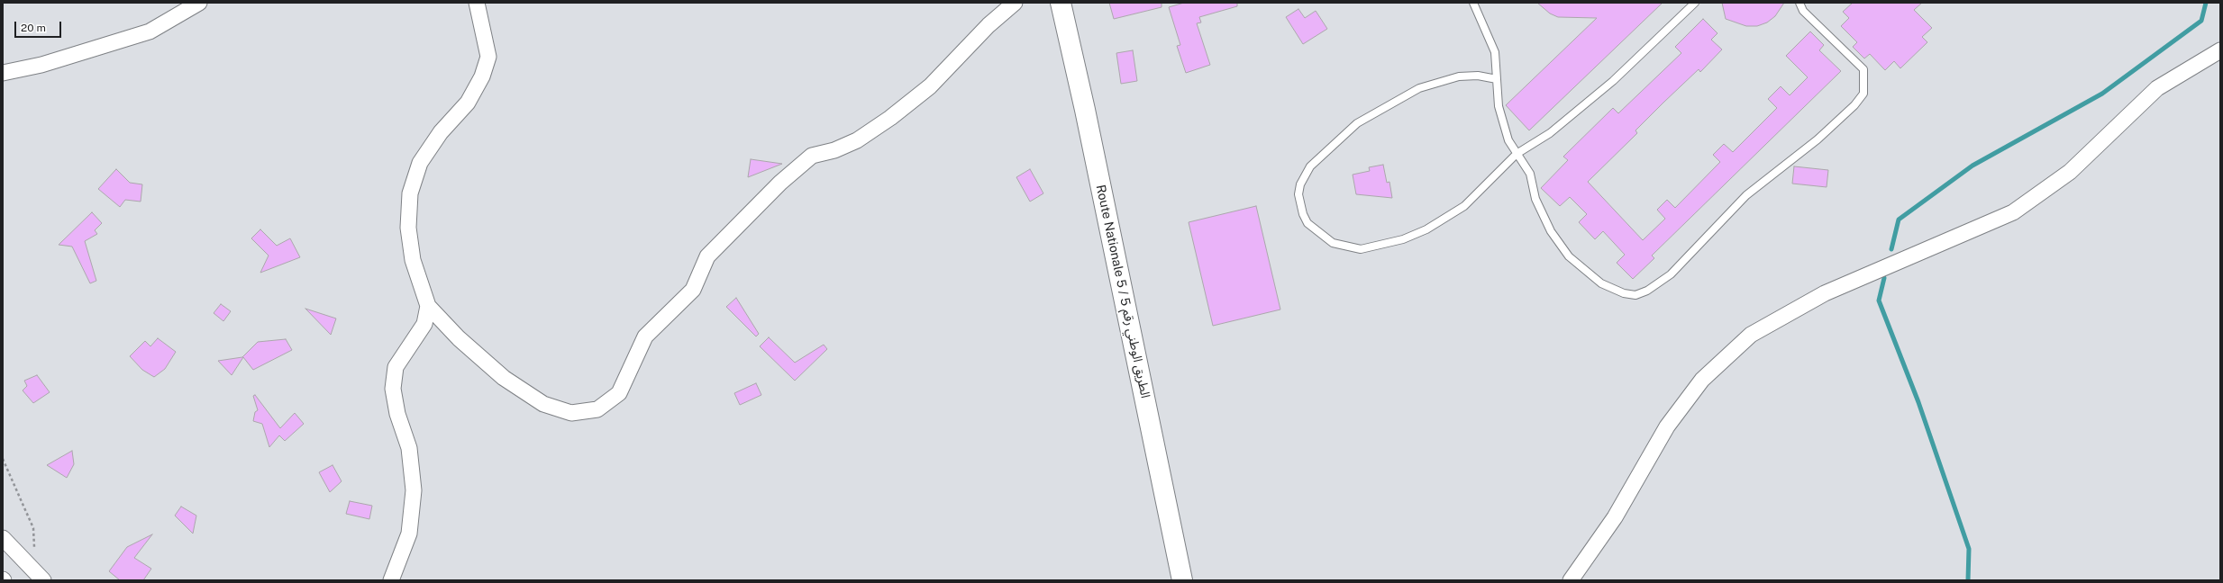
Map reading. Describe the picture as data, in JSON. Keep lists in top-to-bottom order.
{
  "streets": {
    "main road": ["Route Nationale 5 / الطريق الوطني رقم 5"]
  },
  "scale_bar": "20 m"
}
